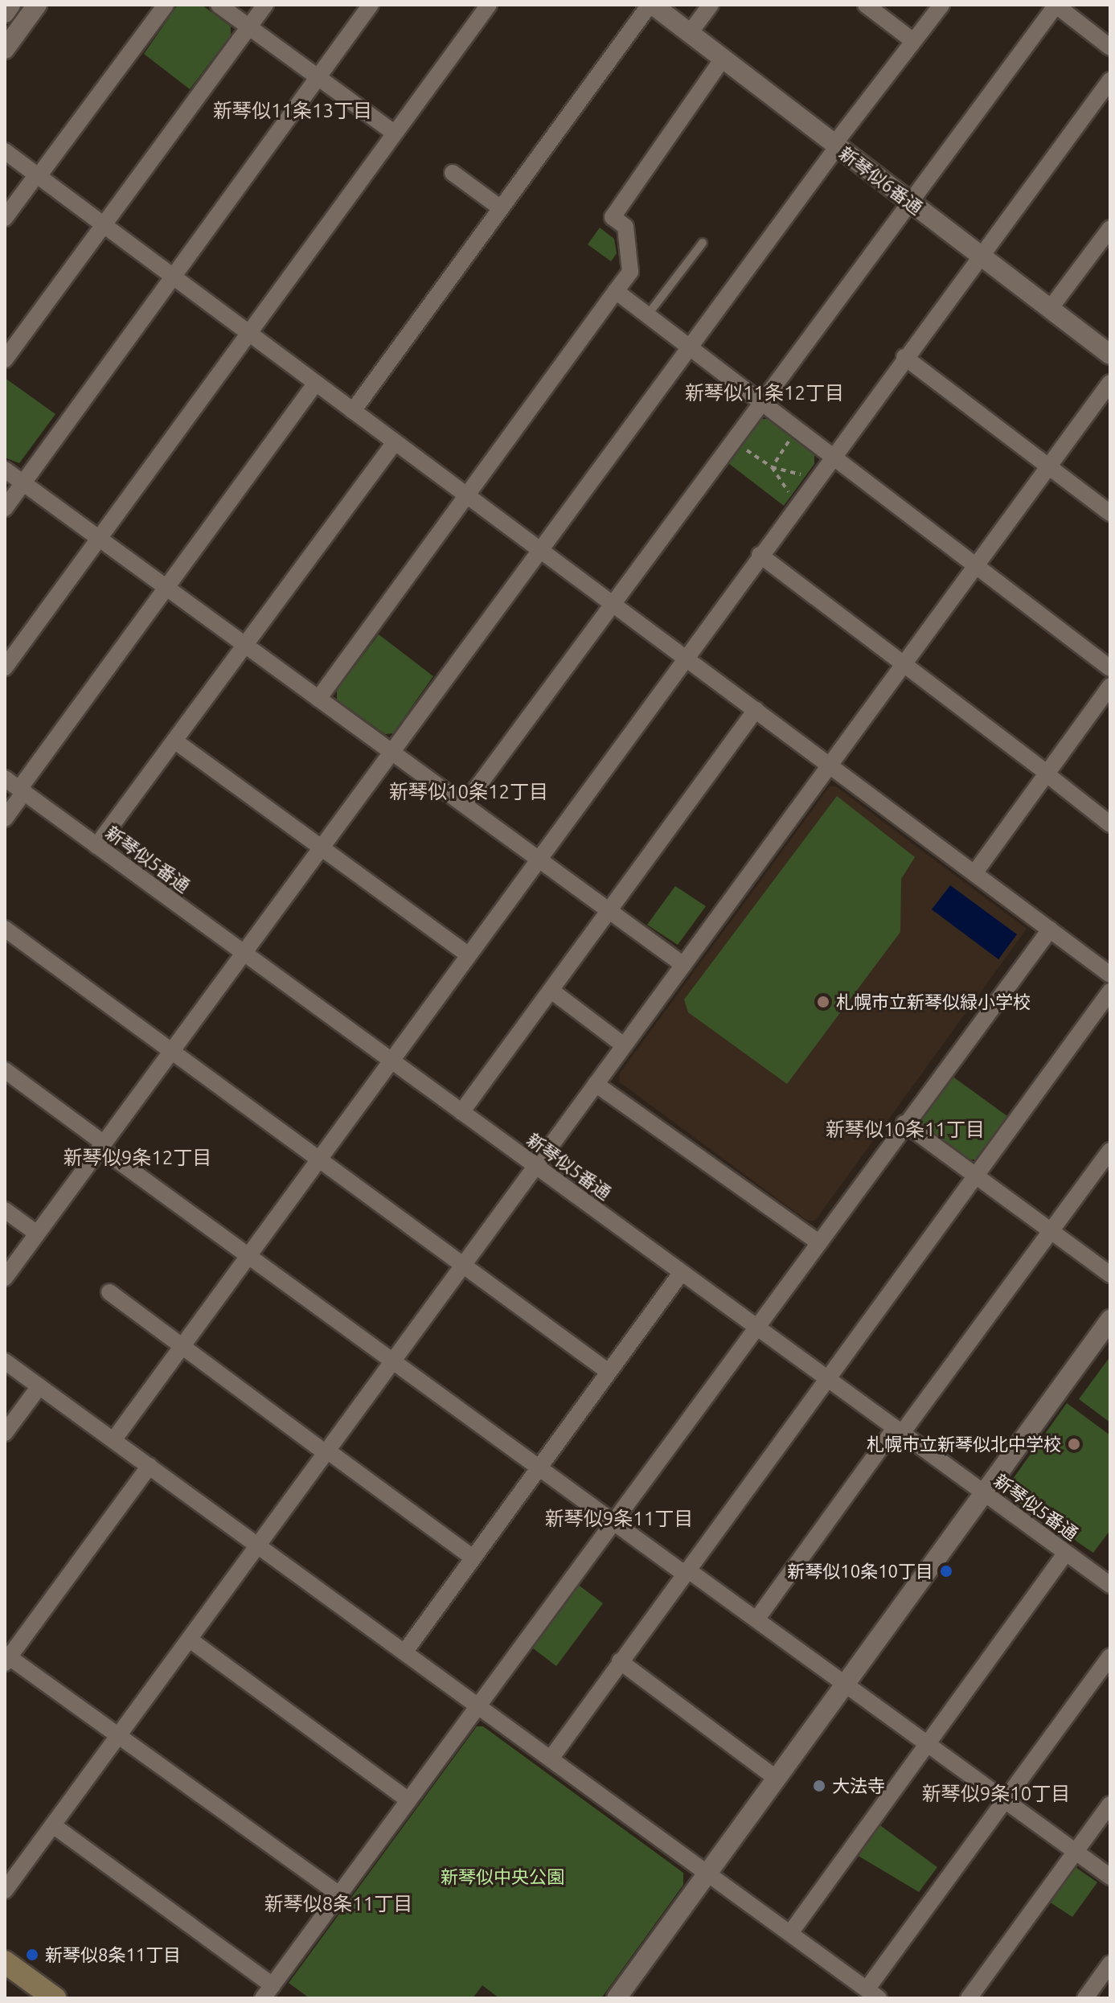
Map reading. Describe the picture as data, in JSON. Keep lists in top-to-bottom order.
{
  "streets": {
    "street": ["新琴似6番通", "新琴似5番通"]
  },
  "districts": [
    "新琴似11条13丁目",
    "新琴似11条12丁目",
    "新琴似10条12丁目",
    "新琴似10条11丁目",
    "新琴似9条12丁目",
    "新琴似9条11丁目",
    "新琴似9条10丁目",
    "新琴似8条11丁目"
  ],
  "parks": ["新琴似中央公園"],
  "places": [
    "札幌市立新琴似緑小学校",
    "札幌市立新琴似北中学校",
    "新琴似10条10丁目",
    "大法寺",
    "新琴似8条11丁目"
  ]
}
